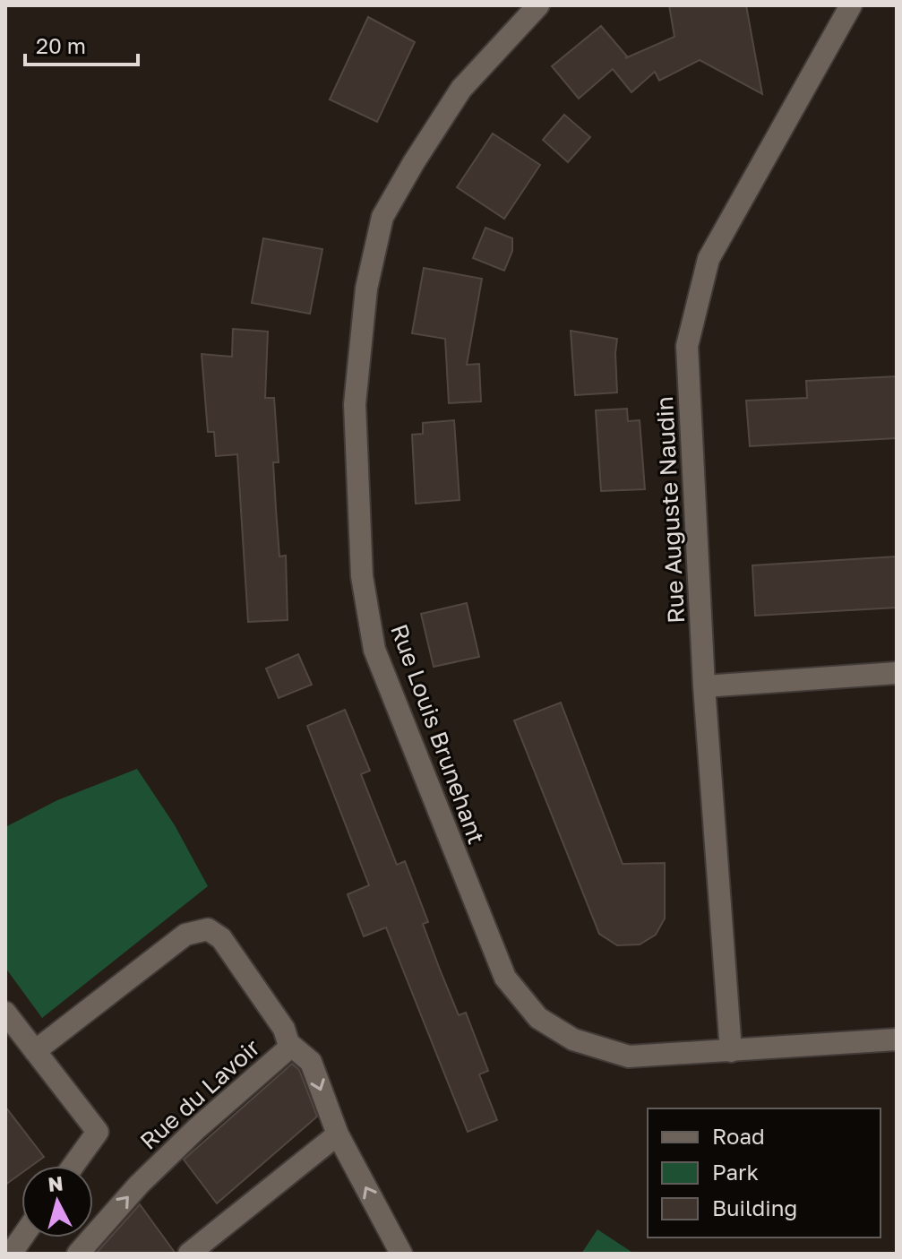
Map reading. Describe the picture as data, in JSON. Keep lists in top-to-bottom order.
{
  "streets": {
    "street": ["Rue Auguste Naudin", "Rue Louis Brunehant", "Rue du Lavoir"]
  },
  "crossings": [
    ["Rue Auguste Naudin", "Rue Louis Brunehant"]
  ],
  "legend": ["Road", "Park", "Building"],
  "scale_bar": "20 m",
  "north": "top"
}
